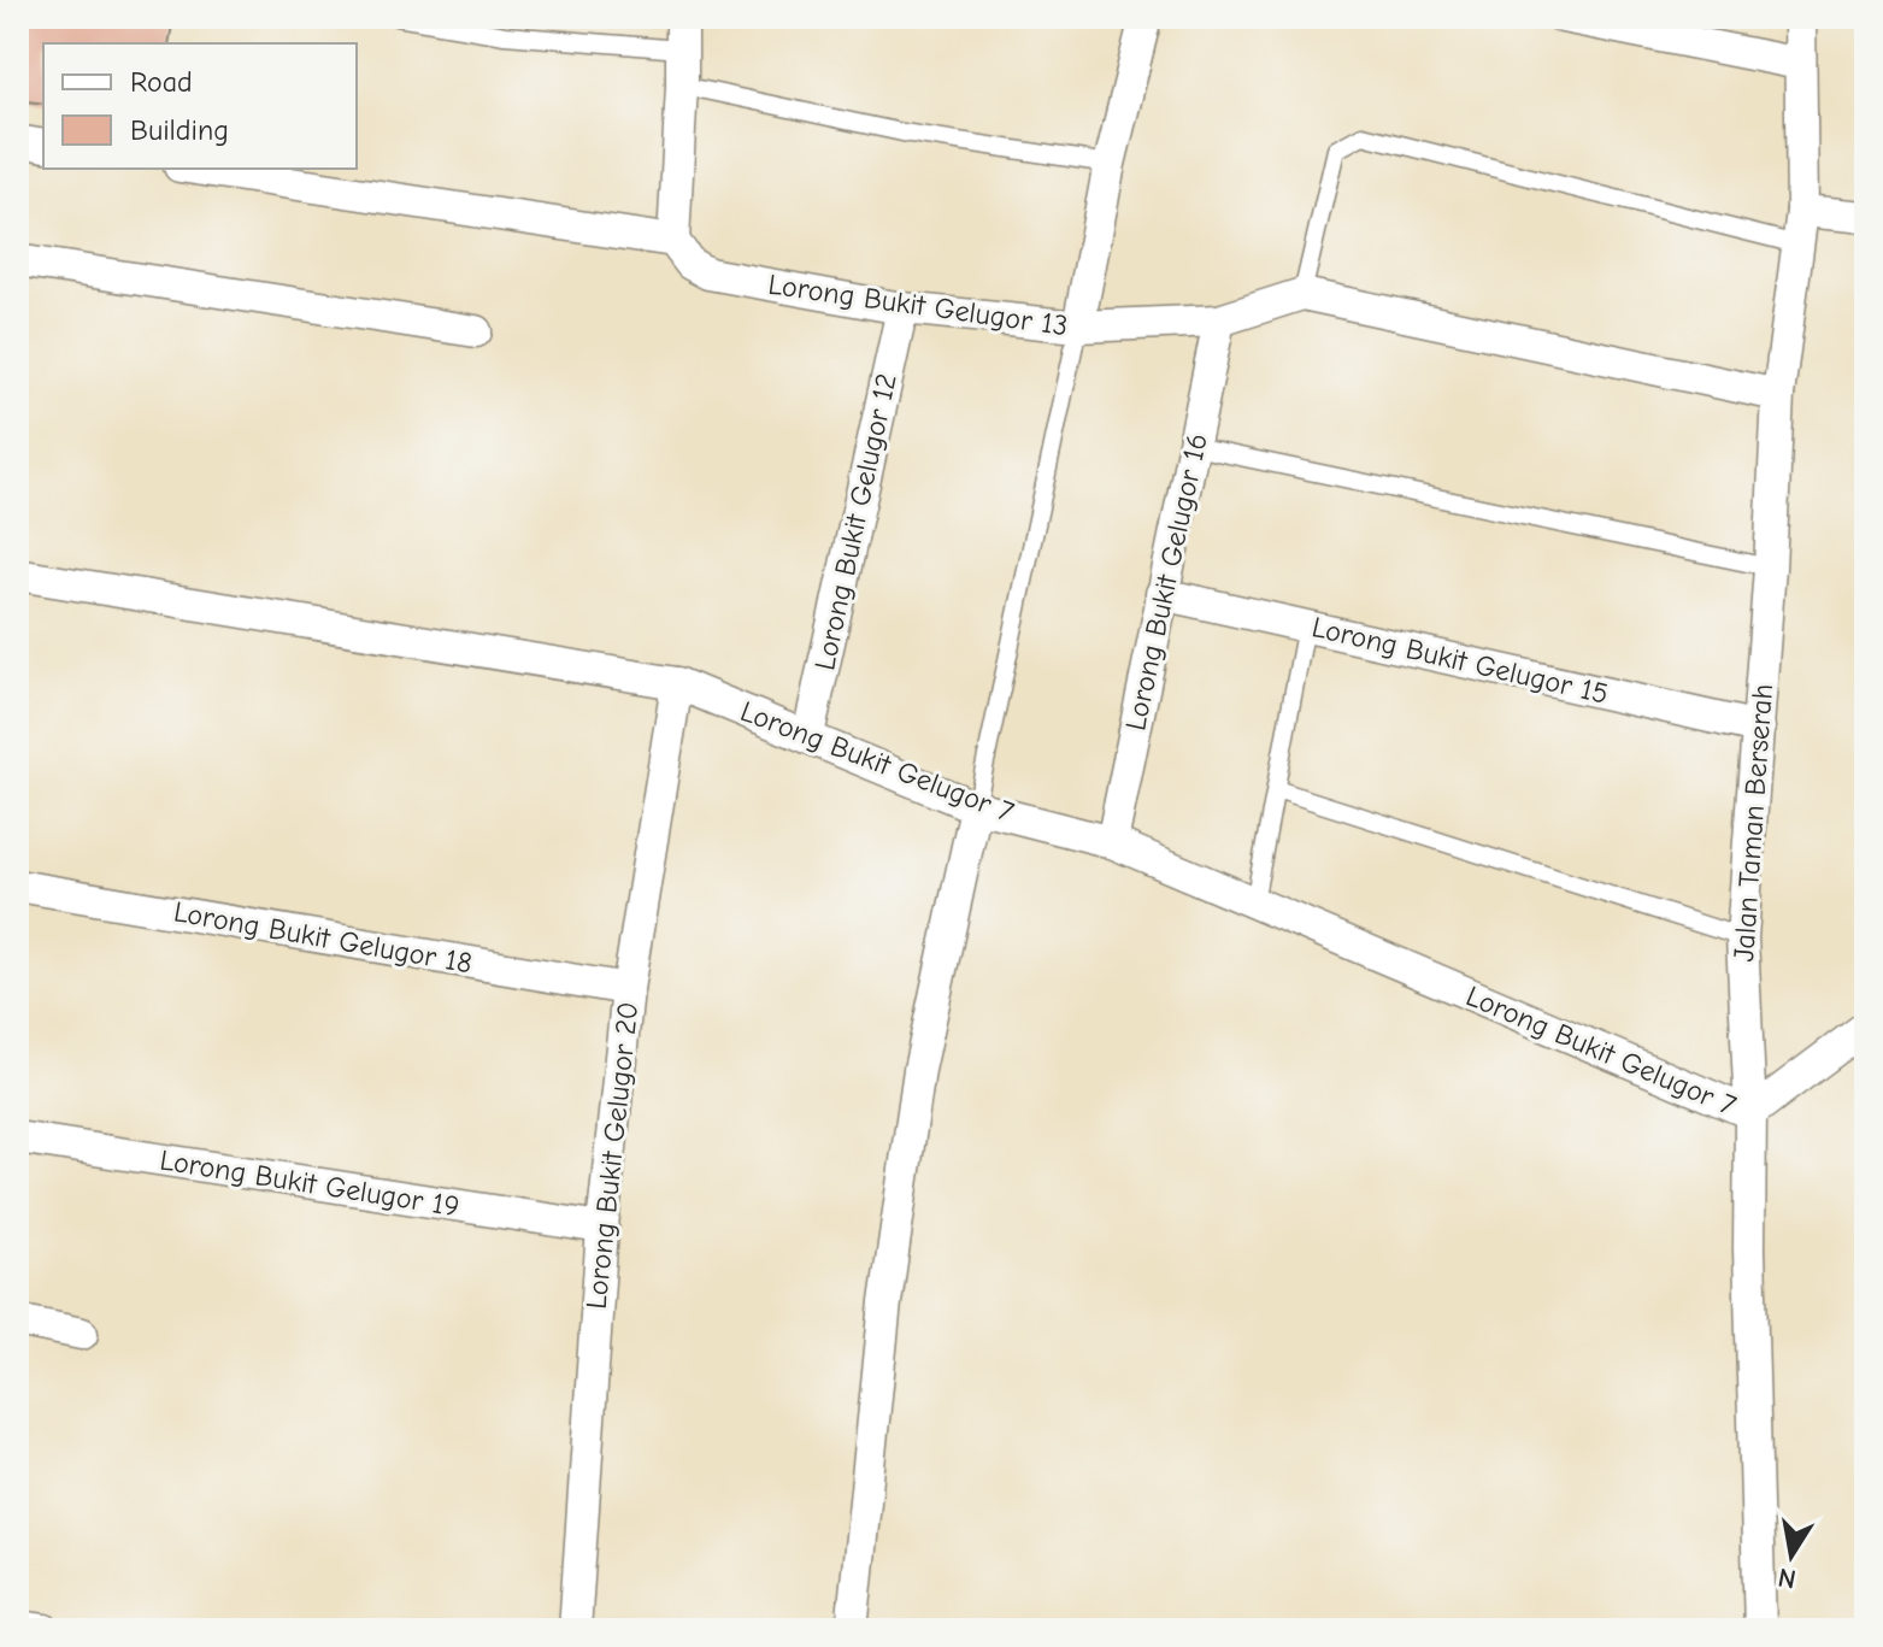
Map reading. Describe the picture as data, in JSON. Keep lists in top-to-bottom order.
{
  "streets": {
    "street": [
      "Lorong Bukit Gelugor 13",
      "Lorong Bukit Gelugor 12",
      "Lorong Bukit Gelugor 16",
      "Lorong Bukit Gelugor 15",
      "Lorong Bukit Gelugor 7",
      "Jalan Taman Berserah",
      "Lorong Bukit Gelugor 18",
      "Lorong Bukit Gelugor 20",
      "Lorong Bukit Gelugor 19"
    ]
  },
  "crossings": [
    ["Lorong Bukit Gelugor 13", "Lorong Bukit Gelugor 12"],
    ["Lorong Bukit Gelugor 13", "Lorong Bukit Gelugor 16"],
    ["Lorong Bukit Gelugor 13", "Jalan Taman Berserah"],
    ["Lorong Bukit Gelugor 12", "Lorong Bukit Gelugor 7"],
    ["Lorong Bukit Gelugor 16", "Lorong Bukit Gelugor 15"],
    ["Lorong Bukit Gelugor 16", "Lorong Bukit Gelugor 7"],
    ["Lorong Bukit Gelugor 15", "Jalan Taman Berserah"],
    ["Lorong Bukit Gelugor 7", "Jalan Taman Berserah"],
    ["Lorong Bukit Gelugor 7", "Lorong Bukit Gelugor 20"],
    ["Lorong Bukit Gelugor 18", "Lorong Bukit Gelugor 20"],
    ["Lorong Bukit Gelugor 20", "Lorong Bukit Gelugor 19"]
  ],
  "legend": ["Road", "Building"],
  "north": "bottom"
}
